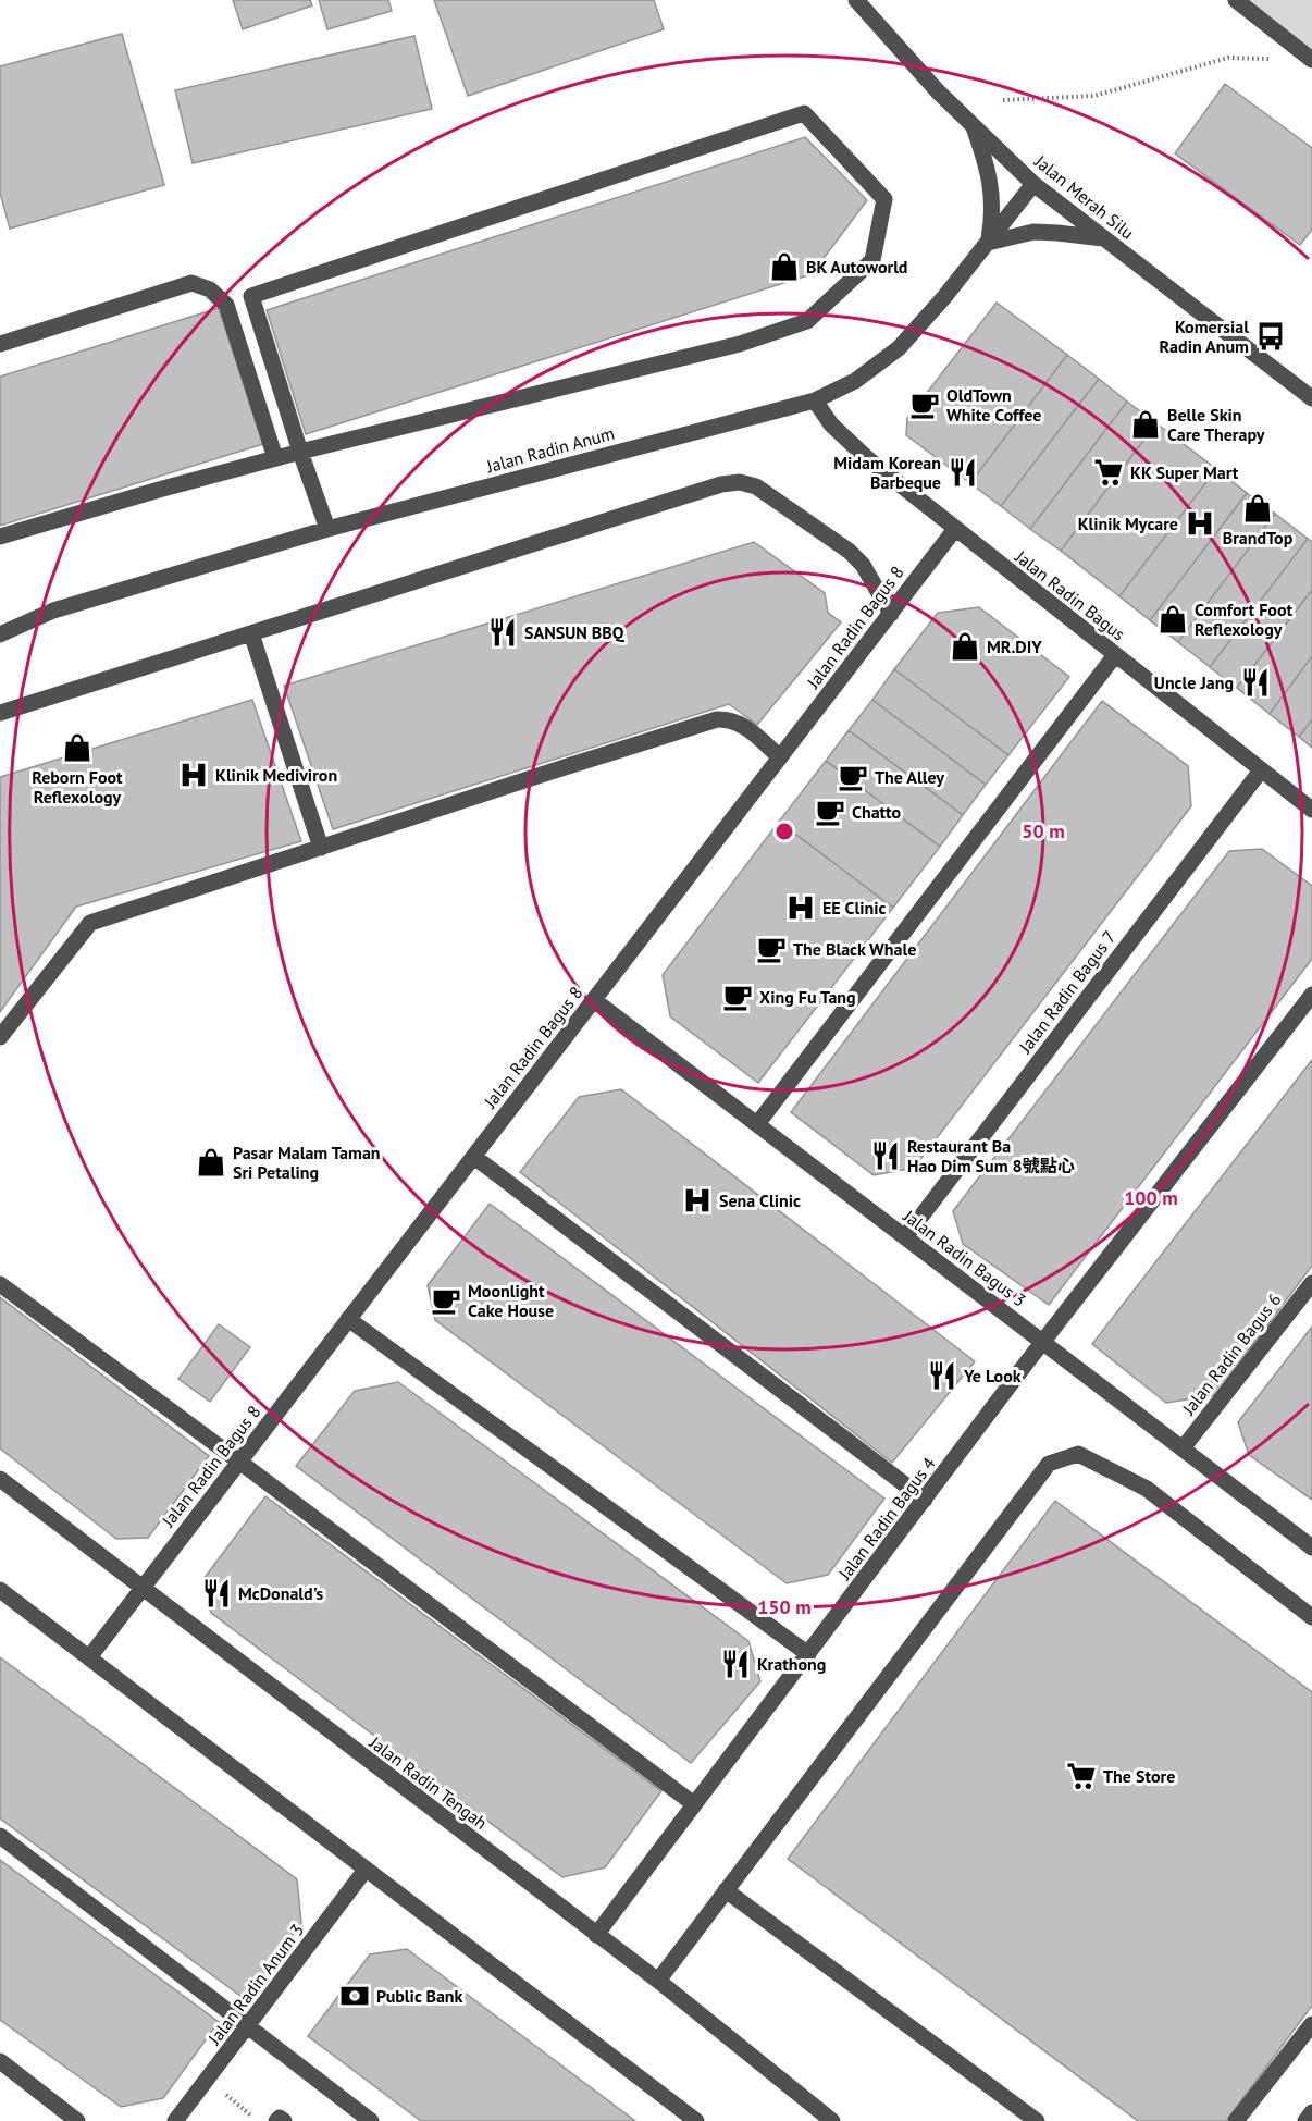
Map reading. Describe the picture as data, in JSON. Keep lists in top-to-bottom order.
{
  "streets": {
    "street": [
      "Jalan Merah Silu",
      "Jalan Radin Anum",
      "Jalan Radin Bagus",
      "Jalan Radin Bagus 8",
      "Jalan Radin Bagus 7",
      "Jalan Radin Bagus 3",
      "Jalan Radin Bagus 6",
      "Jalan Radin Bagus 4",
      "Jalan Radin Tengah",
      "Jalan Radin Anum 3"
    ]
  },
  "crossings": [
    ["Jalan Merah Silu", "Jalan Radin Anum"],
    ["Jalan Radin Anum", "Jalan Radin Bagus"],
    ["Jalan Radin Bagus", "Jalan Radin Bagus 8"],
    ["Jalan Radin Bagus", "Jalan Radin Bagus 7"],
    ["Jalan Radin Bagus 8", "Jalan Radin Bagus 3"],
    ["Jalan Radin Bagus 8", "Jalan Radin Tengah"],
    ["Jalan Radin Bagus 7", "Jalan Radin Bagus 3"],
    ["Jalan Radin Bagus 3", "Jalan Radin Bagus 6"],
    ["Jalan Radin Bagus 3", "Jalan Radin Bagus 4"],
    ["Jalan Radin Bagus 4", "Jalan Radin Tengah"]
  ],
  "places": {
    "shop": [
      "BK Autoworld",
      "Belle Skin Care Therapy",
      "BrandTop",
      "Comfort Foot Reflexology",
      "MR.DIY",
      "Reborn Foot Reflexology",
      "Pasar Malam Taman Sri Petaling"
    ],
    "bus stop": ["Komersial Radin Anum"],
    "cafe": [
      "OldTown White Coffee",
      "The Alley",
      "Chatto",
      "The Black Whale",
      "Xing Fu Tang",
      "Moonlight Cake House"
    ],
    "restaurant": [
      "Midam Korean Barbeque",
      "SANSUN BBQ",
      "Uncle Jang",
      "Restaurant Ba Hao Dim Sum 8號點心",
      "Ye Look",
      "McDonald's",
      "Krathong"
    ],
    "supermarket": ["KK Super Mart", "The Store"],
    "hospital": [
      "Klinik Mycare",
      "Klinik Mediviron",
      "EE Clinic",
      "Sena Clinic"
    ],
    "bank": ["Public Bank"]
  },
  "rings": ["50 m", "100 m", "150 m"]
}
